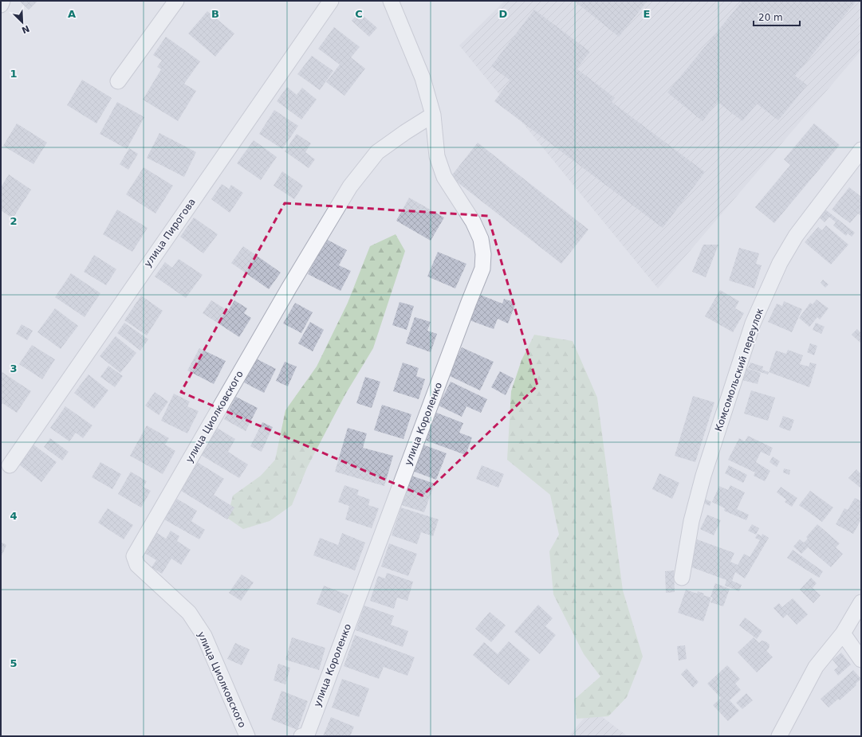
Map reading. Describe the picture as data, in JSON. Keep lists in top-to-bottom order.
{
  "streets": {
    "street": [
      "улица Пирогова",
      "Комсомольский переулок",
      "улица Циолковского",
      "улица Короленко"
    ]
  },
  "crossings": [
    ["улица Циолковского", "улица Короленко"]
  ],
  "scale_bar": "20 m",
  "north": "bottom right",
  "grid": {
    "columns": [
      "A",
      "B",
      "C",
      "D",
      "E"
    ],
    "rows": [
      "1",
      "2",
      "3",
      "4",
      "5"
    ]
  }
}
